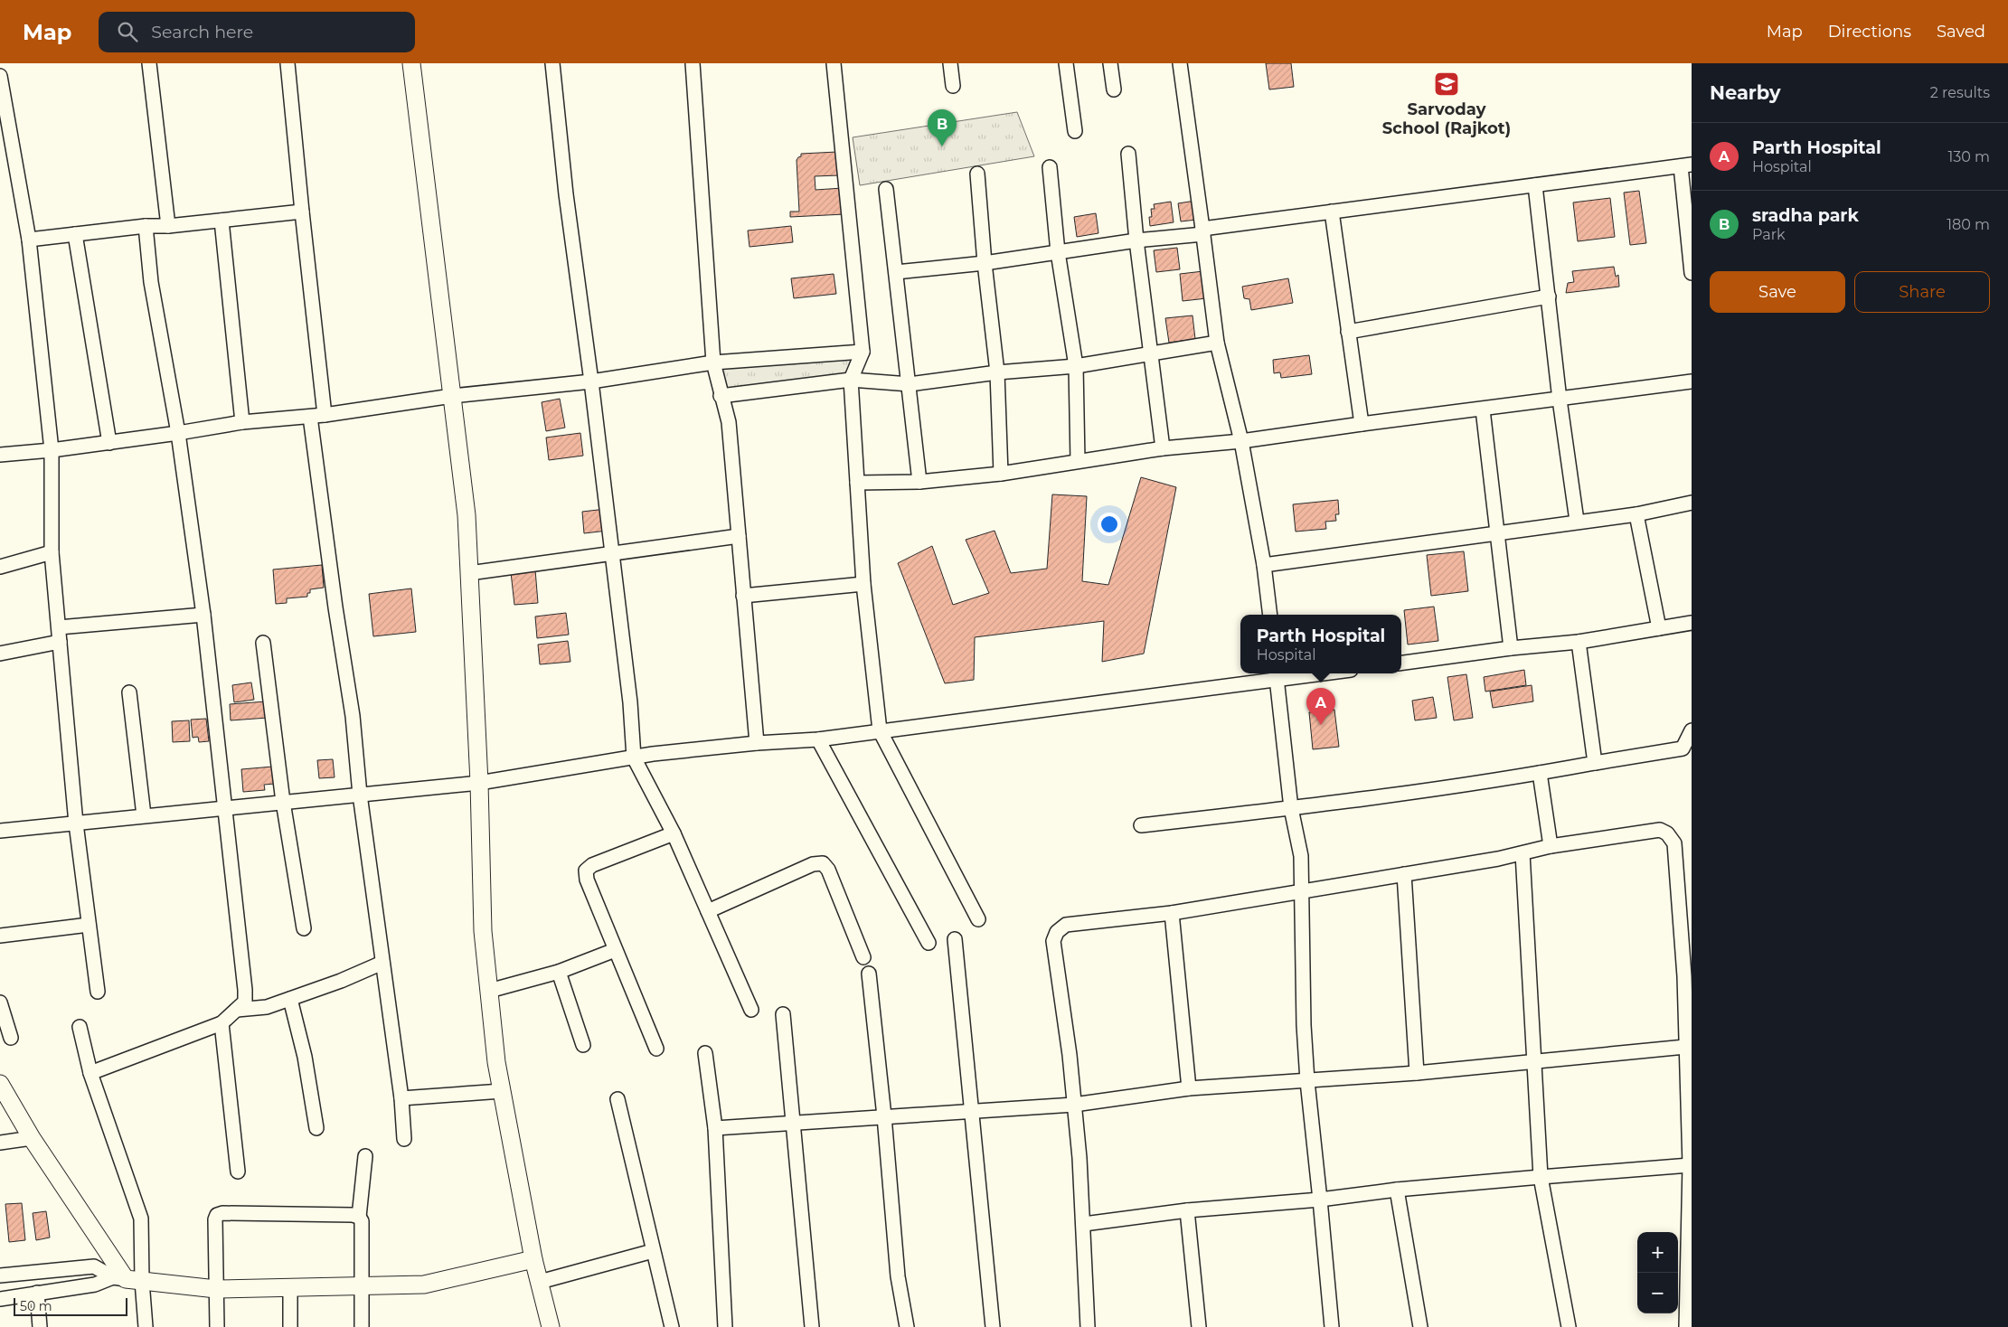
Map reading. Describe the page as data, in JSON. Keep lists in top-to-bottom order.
{
  "places": {
    "school or university": ["Sarvoday School (Rajkot)"]
  },
  "scale_bar": "50 m",
  "page": {
    "header": "Map",
    "search": "Search here",
    "nav": ["Map", "Directions", "Saved"],
    "heading": ["Nearby", "2 results"],
    "pins": ["B", "A"],
    "list": [
      {
        "mark": "A",
        "name": "Parth Hospital",
        "note": "Hospital",
        "value": "130 m"
      },
      {
        "mark": "B",
        "name": "sradha park",
        "note": "Park",
        "value": "180 m"
      }
    ],
    "buttons": ["Save", "Share"],
    "popup": ["Parth Hospital", "Hospital"],
    "map_buttons": ["+", "−"],
    "scale": "50 m"
  }
}
